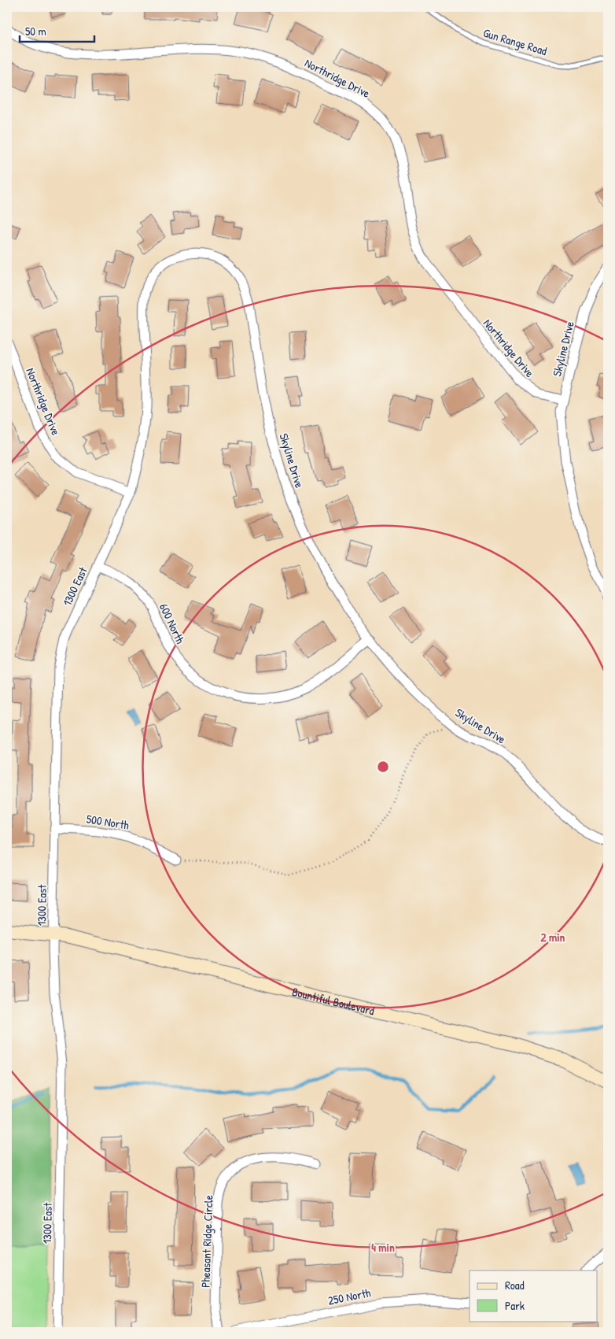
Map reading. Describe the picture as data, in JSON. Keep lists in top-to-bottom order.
{
  "streets": {
    "main road": ["Bountiful Boulevard"],
    "street": [
      "Northridge Drive",
      "Skyline Drive",
      "1300 East",
      "600 North",
      "500 North",
      "Pheasant Ridge Circle",
      "250 North"
    ],
    "lane": ["Gun Range Road"]
  },
  "crossings": [
    ["Northridge Drive", "Skyline Drive"],
    ["Northridge Drive", "1300 East"],
    ["Skyline Drive", "1300 East"],
    ["Skyline Drive", "600 North"],
    ["1300 East", "600 North"],
    ["1300 East", "500 North"],
    ["1300 East", "Bountiful Boulevard"]
  ],
  "legend": ["Road", "Park"],
  "scale_bar": "50 m",
  "rings": ["2 min", "4 min"]
}
